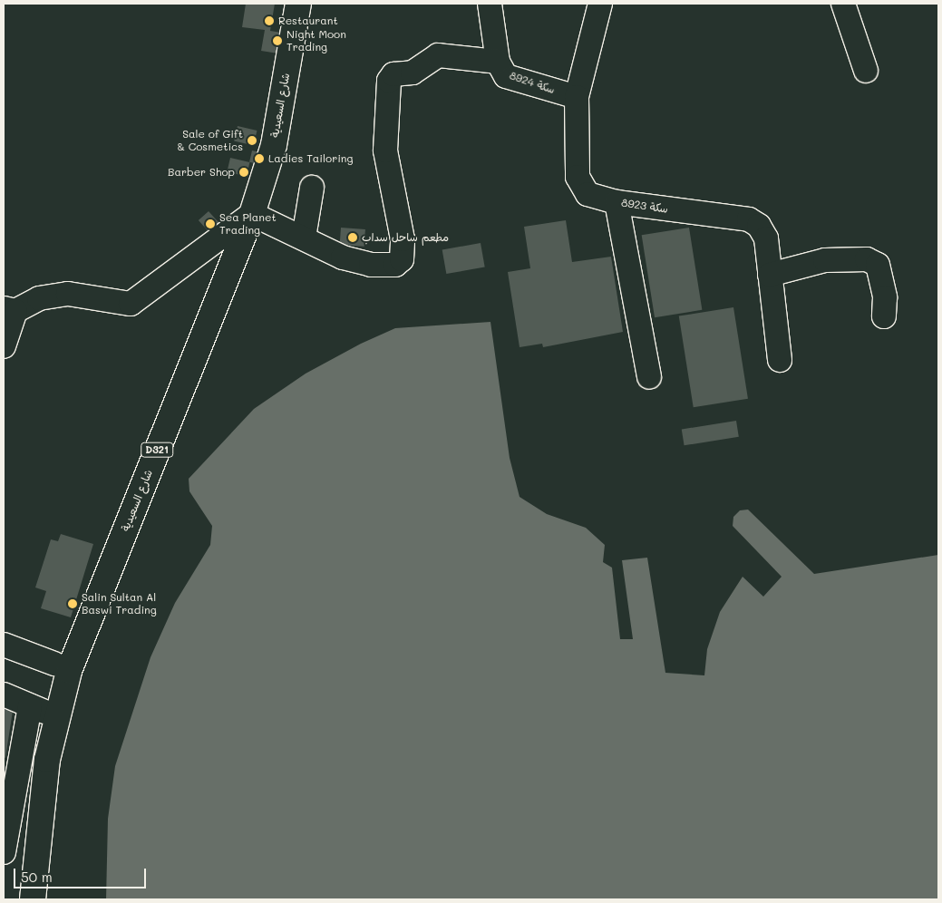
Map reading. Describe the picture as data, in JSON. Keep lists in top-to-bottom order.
{
  "streets": {
    "main road": ["شارع السعيدية", "D321"],
    "street": ["سكة 8924", "سكة 8923"]
  },
  "crossings": [
    ["سكة 8924", "سكة 8923"]
  ],
  "places": [
    "Restaurant",
    "Night Moon Trading",
    "Sale of Gift & Cosmetics",
    "Ladies Tailoring",
    "Barber Shop",
    "Sea Planet Trading",
    "مطعم ساحل سداب",
    "Salin Sultan Al Baswi Trading"
  ],
  "scale_bar": "50 m"
}
